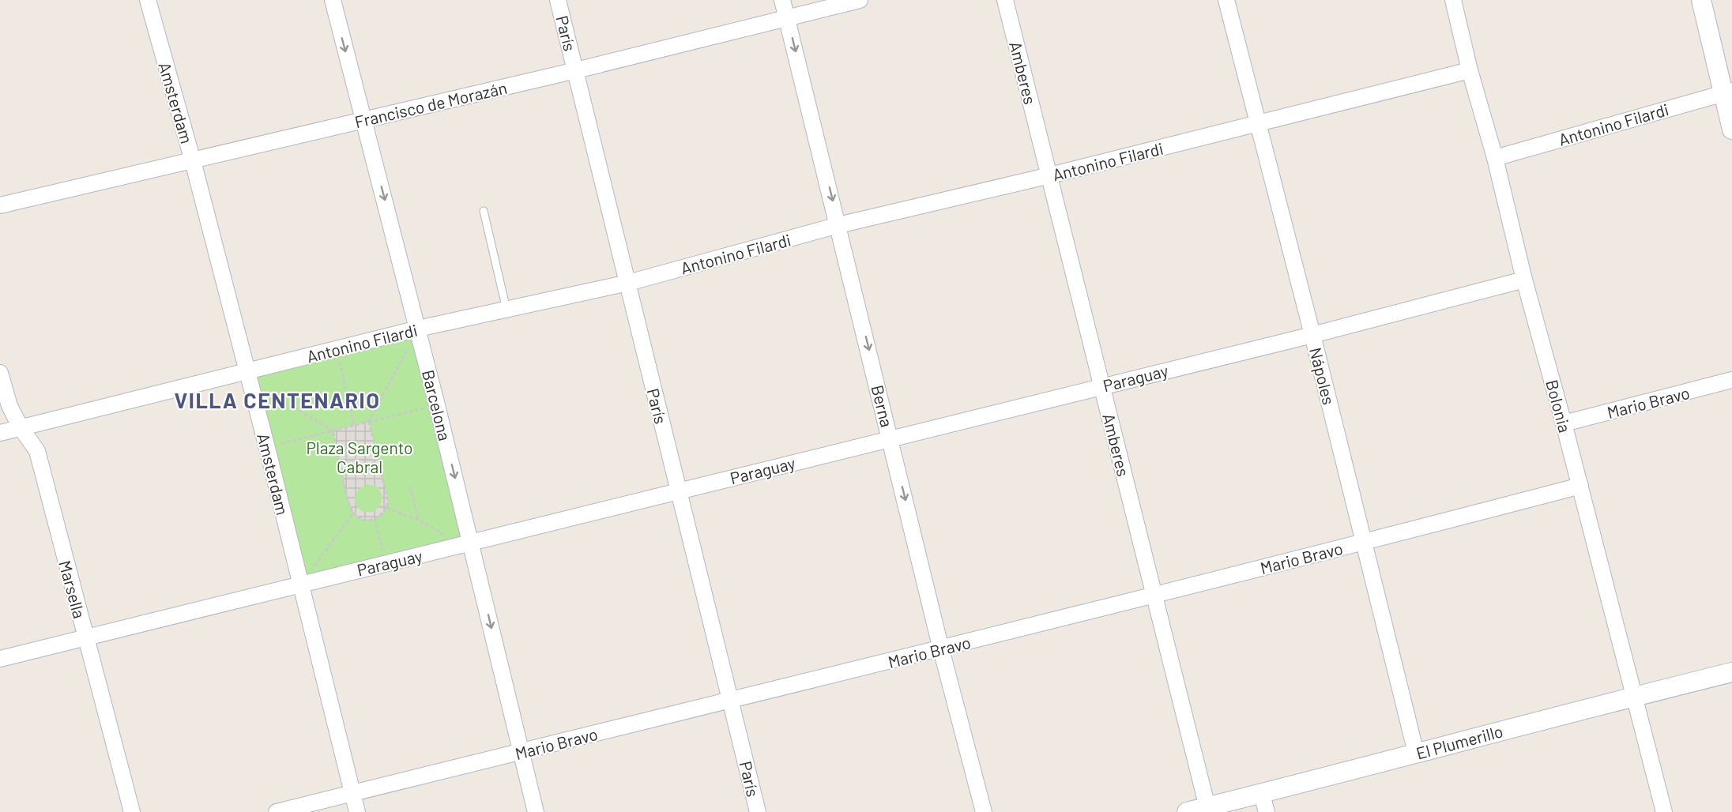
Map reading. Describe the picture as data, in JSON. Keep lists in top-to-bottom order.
{
  "streets": {
    "street": [
      "París",
      "Amberes",
      "Amsterdam",
      "Francisco de Morazán",
      "Antonino Filardi",
      "Nápoles",
      "Paraguay",
      "Mario Bravo",
      "Barcelona",
      "Berna",
      "Bolonia",
      "Marsella",
      "El Plumerillo"
    ]
  },
  "crossings": [
    ["París", "Francisco de Morazán"],
    ["París", "Antonino Filardi"],
    ["París", "Paraguay"],
    ["París", "Mario Bravo"],
    ["Amberes", "Antonino Filardi"],
    ["Amberes", "Paraguay"],
    ["Amberes", "Mario Bravo"],
    ["Amberes", "El Plumerillo"],
    ["Amsterdam", "Francisco de Morazán"],
    ["Amsterdam", "Antonino Filardi"],
    ["Amsterdam", "Paraguay"],
    ["Amsterdam", "Mario Bravo"],
    ["Francisco de Morazán", "Barcelona"],
    ["Francisco de Morazán", "Berna"],
    ["Antonino Filardi", "Nápoles"],
    ["Antonino Filardi", "Barcelona"],
    ["Antonino Filardi", "Berna"],
    ["Antonino Filardi", "Bolonia"],
    ["Antonino Filardi", "Marsella"],
    ["Nápoles", "Paraguay"],
    ["Nápoles", "Mario Bravo"],
    ["Nápoles", "El Plumerillo"],
    ["Paraguay", "Barcelona"],
    ["Paraguay", "Berna"],
    ["Paraguay", "Bolonia"],
    ["Paraguay", "Marsella"],
    ["Mario Bravo", "Barcelona"],
    ["Mario Bravo", "Berna"],
    ["Mario Bravo", "Bolonia"],
    ["Bolonia", "El Plumerillo"]
  ],
  "one_way": ["Barcelona", "Berna"],
  "districts": ["VILLA CENTENARIO"],
  "parks": ["Plaza Sargento Cabral"]
}
